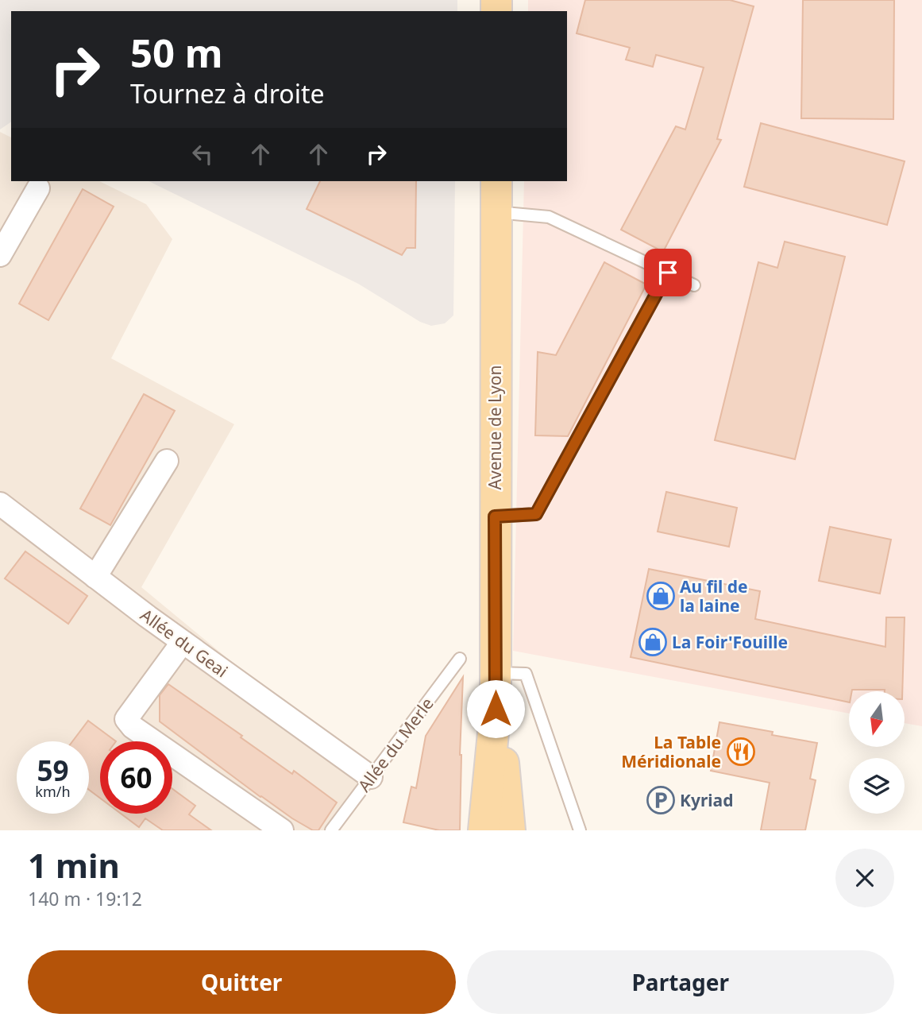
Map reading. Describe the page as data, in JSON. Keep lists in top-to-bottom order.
{
  "streets": {
    "main road": ["Avenue de Lyon"],
    "street": ["Allée du Geai"],
    "lane": ["Allée du Merle"]
  },
  "crossings": [
    ["Allée du Geai", "Allée du Merle"]
  ],
  "places": {
    "shop": ["Au fil de la laine", "La Foir'Fouille"],
    "restaurant": ["La Table Méridionale"],
    "parking": ["Kyriad"]
  },
  "north": "bottom",
  "page": {
    "turn": ["50 m", "Tournez à droite"],
    "speed": "59 km/h",
    "limit": "60",
    "heading": ["1 min", "140 m · 19:12"],
    "buttons": ["Quitter", "Partager"]
  }
}
